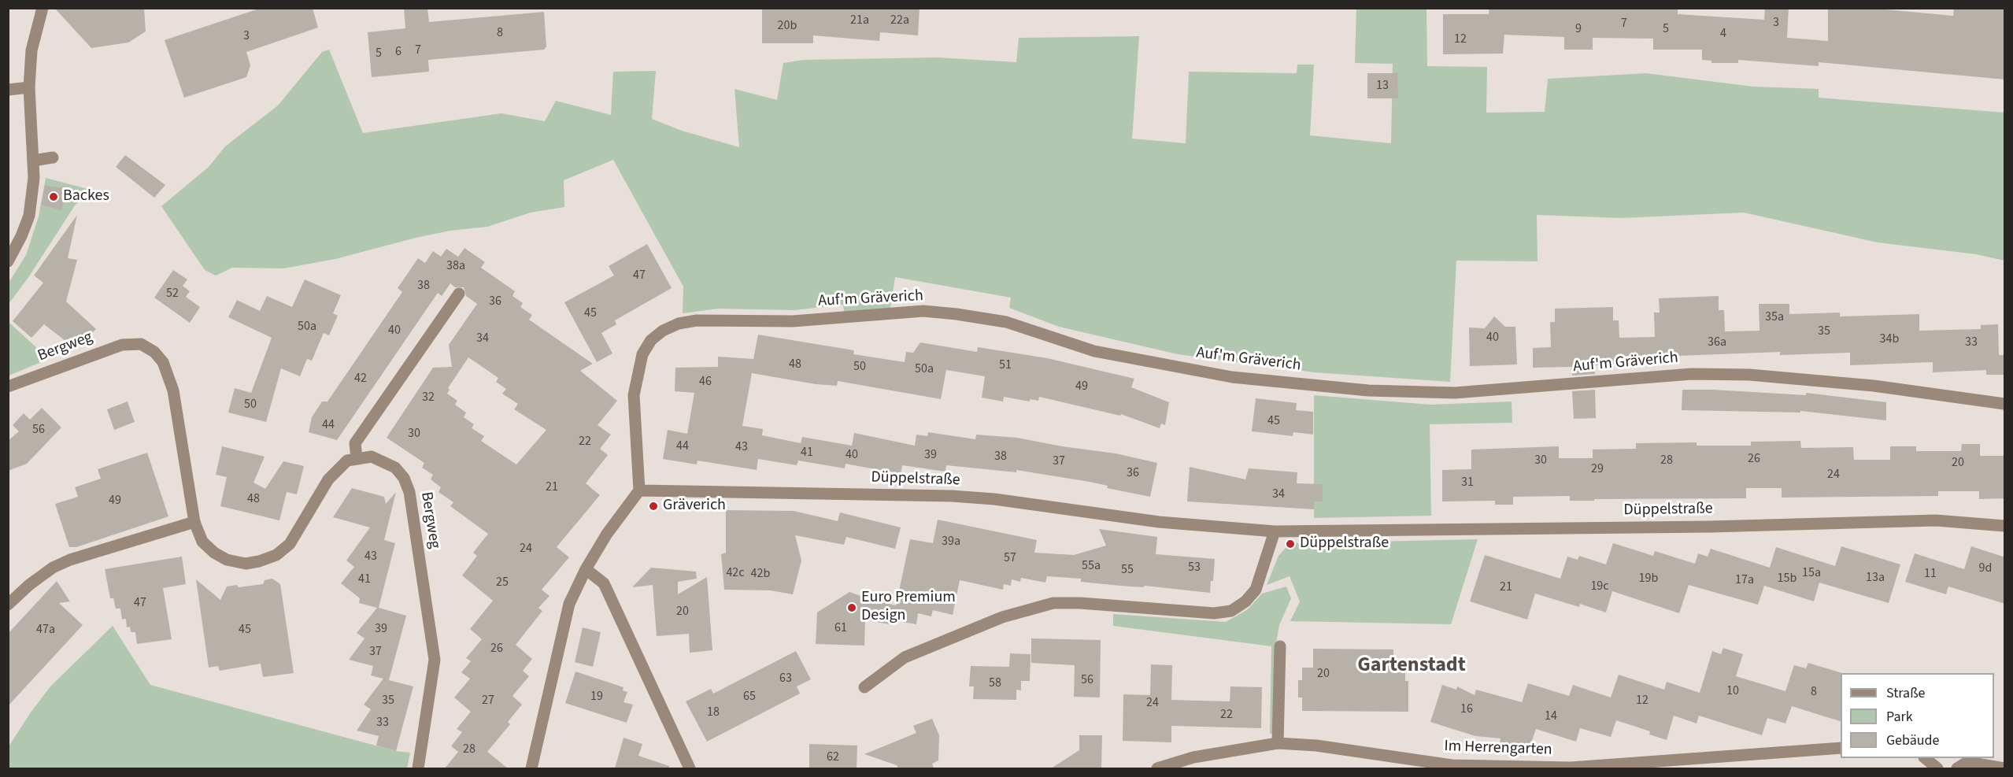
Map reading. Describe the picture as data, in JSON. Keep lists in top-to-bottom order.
{
  "streets": {
    "street": [
      "Auf'm Gräverich",
      "Bergweg",
      "Düppelstraße",
      "Im Herrengarten"
    ]
  },
  "crossings": [
    ["Auf'm Gräverich", "Düppelstraße"]
  ],
  "districts": ["Gartenstadt"],
  "places": [
    "Backes",
    "Gräverich",
    "Düppelstraße",
    "Euro Premium Design"
  ],
  "house_numbers": [
    "21a",
    "22a",
    "3",
    "7",
    "20b",
    "9",
    "5",
    "8",
    "4",
    "3",
    "12",
    "7",
    "6",
    "5",
    "13",
    "38a",
    "47",
    "38",
    "52",
    "36",
    "45",
    "35a",
    "50a",
    "40",
    "35",
    "40",
    "34",
    "34b",
    "36a",
    "33",
    "48",
    "51",
    "50",
    "50a",
    "42",
    "46",
    "49",
    "32",
    "50",
    "45",
    "44",
    "56",
    "30",
    "22",
    "44",
    "43",
    "41",
    "40",
    "39",
    "38",
    "26",
    "30",
    "28",
    "37",
    "20",
    "29",
    "36",
    "24",
    "31",
    "21",
    "34",
    "48",
    "49",
    "39a",
    "24",
    "43",
    "57",
    "55a",
    "53",
    "9d",
    "55",
    "42c",
    "15a",
    "42b",
    "11",
    "13a",
    "19b",
    "15b",
    "41",
    "17a",
    "25",
    "19c",
    "21",
    "47",
    "20",
    "61",
    "39",
    "47a",
    "45",
    "26",
    "37",
    "20",
    "63",
    "56",
    "58",
    "10",
    "8",
    "19",
    "65",
    "35",
    "27",
    "12",
    "24",
    "16",
    "18",
    "22",
    "14",
    "33",
    "28",
    "62"
  ],
  "legend": ["Straße", "Park", "Gebäude"]
}
